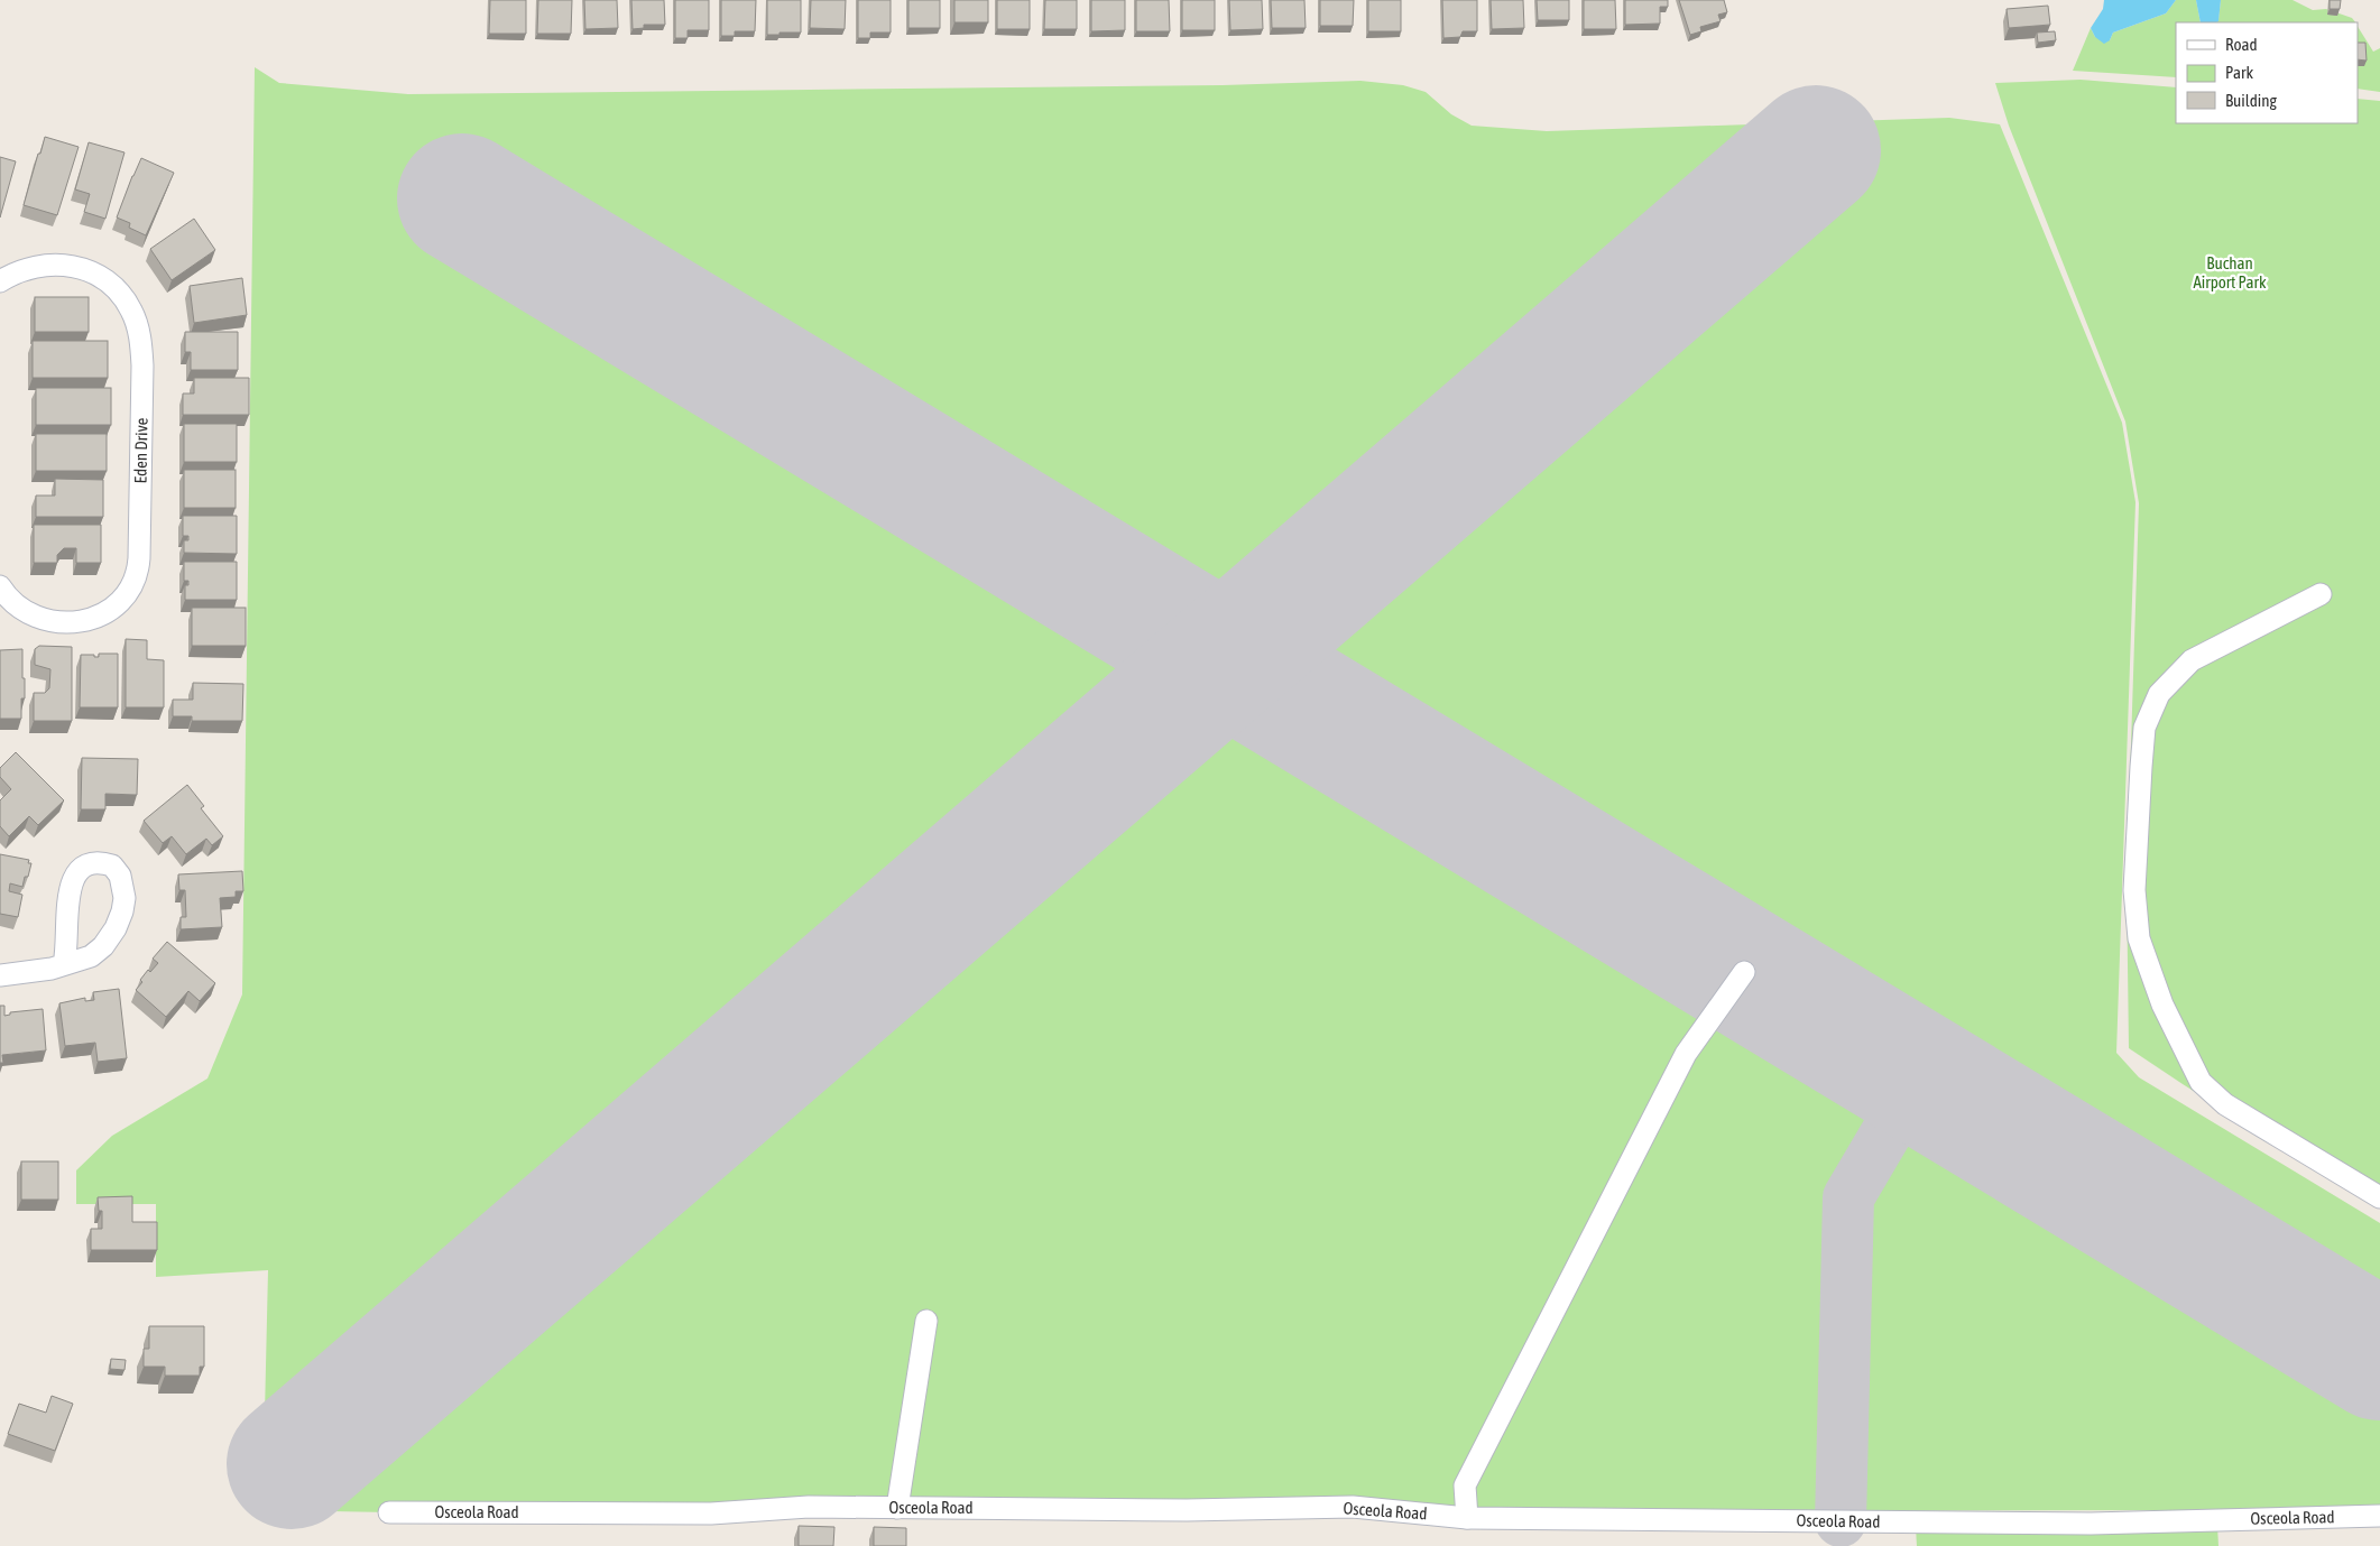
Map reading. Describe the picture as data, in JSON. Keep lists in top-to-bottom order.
{
  "streets": {
    "street": ["Eden Drive", "Osceola Road"]
  },
  "parks": ["Buchan Airport Park"],
  "legend": ["Road", "Park", "Building"]
}
